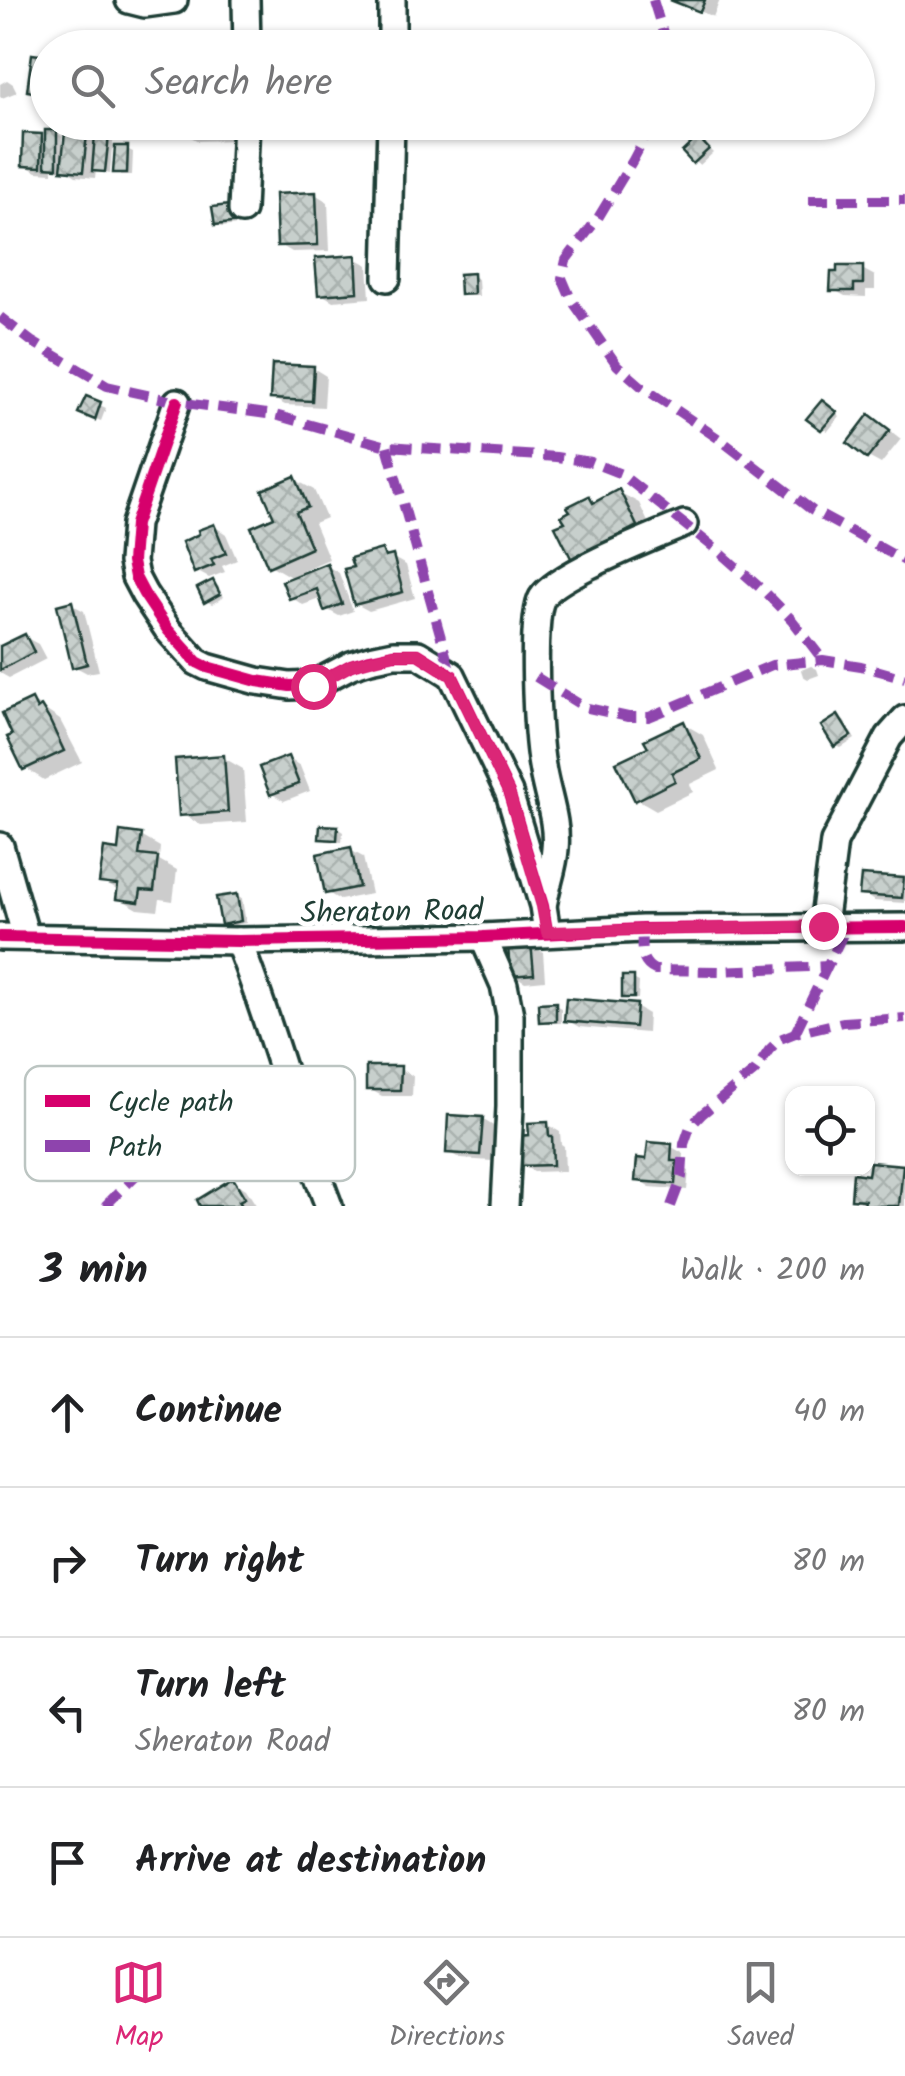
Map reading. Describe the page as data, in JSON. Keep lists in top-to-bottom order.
{
  "streets": {
    "street": ["Sheraton Road"]
  },
  "legend": ["Cycle path", "Path"],
  "page": {
    "search": "Search here",
    "heading": ["3 min", "Walk · 200 m"],
    "list": [
      ["Continue", "40 m"],
      ["Turn right", "80 m"],
      ["Turn left", "Sheraton Road", "80 m"],
      "Arrive at destination"
    ],
    "nav": ["Map", "Directions", "Saved"]
  }
}
